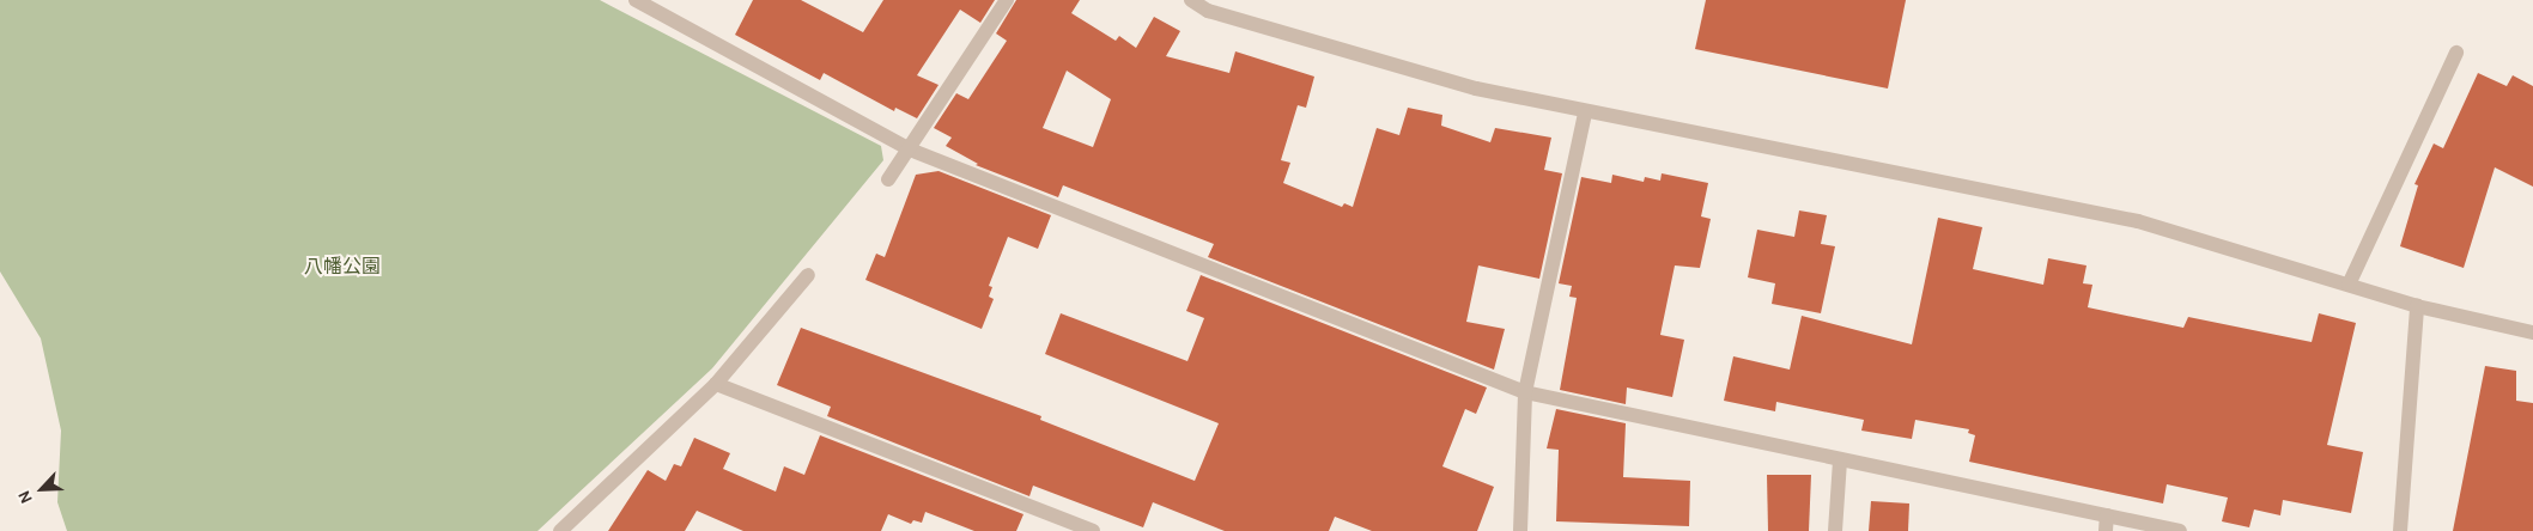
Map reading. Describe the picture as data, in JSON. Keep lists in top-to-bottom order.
{
  "parks": ["八幡公園"],
  "north": "bottom left"
}
